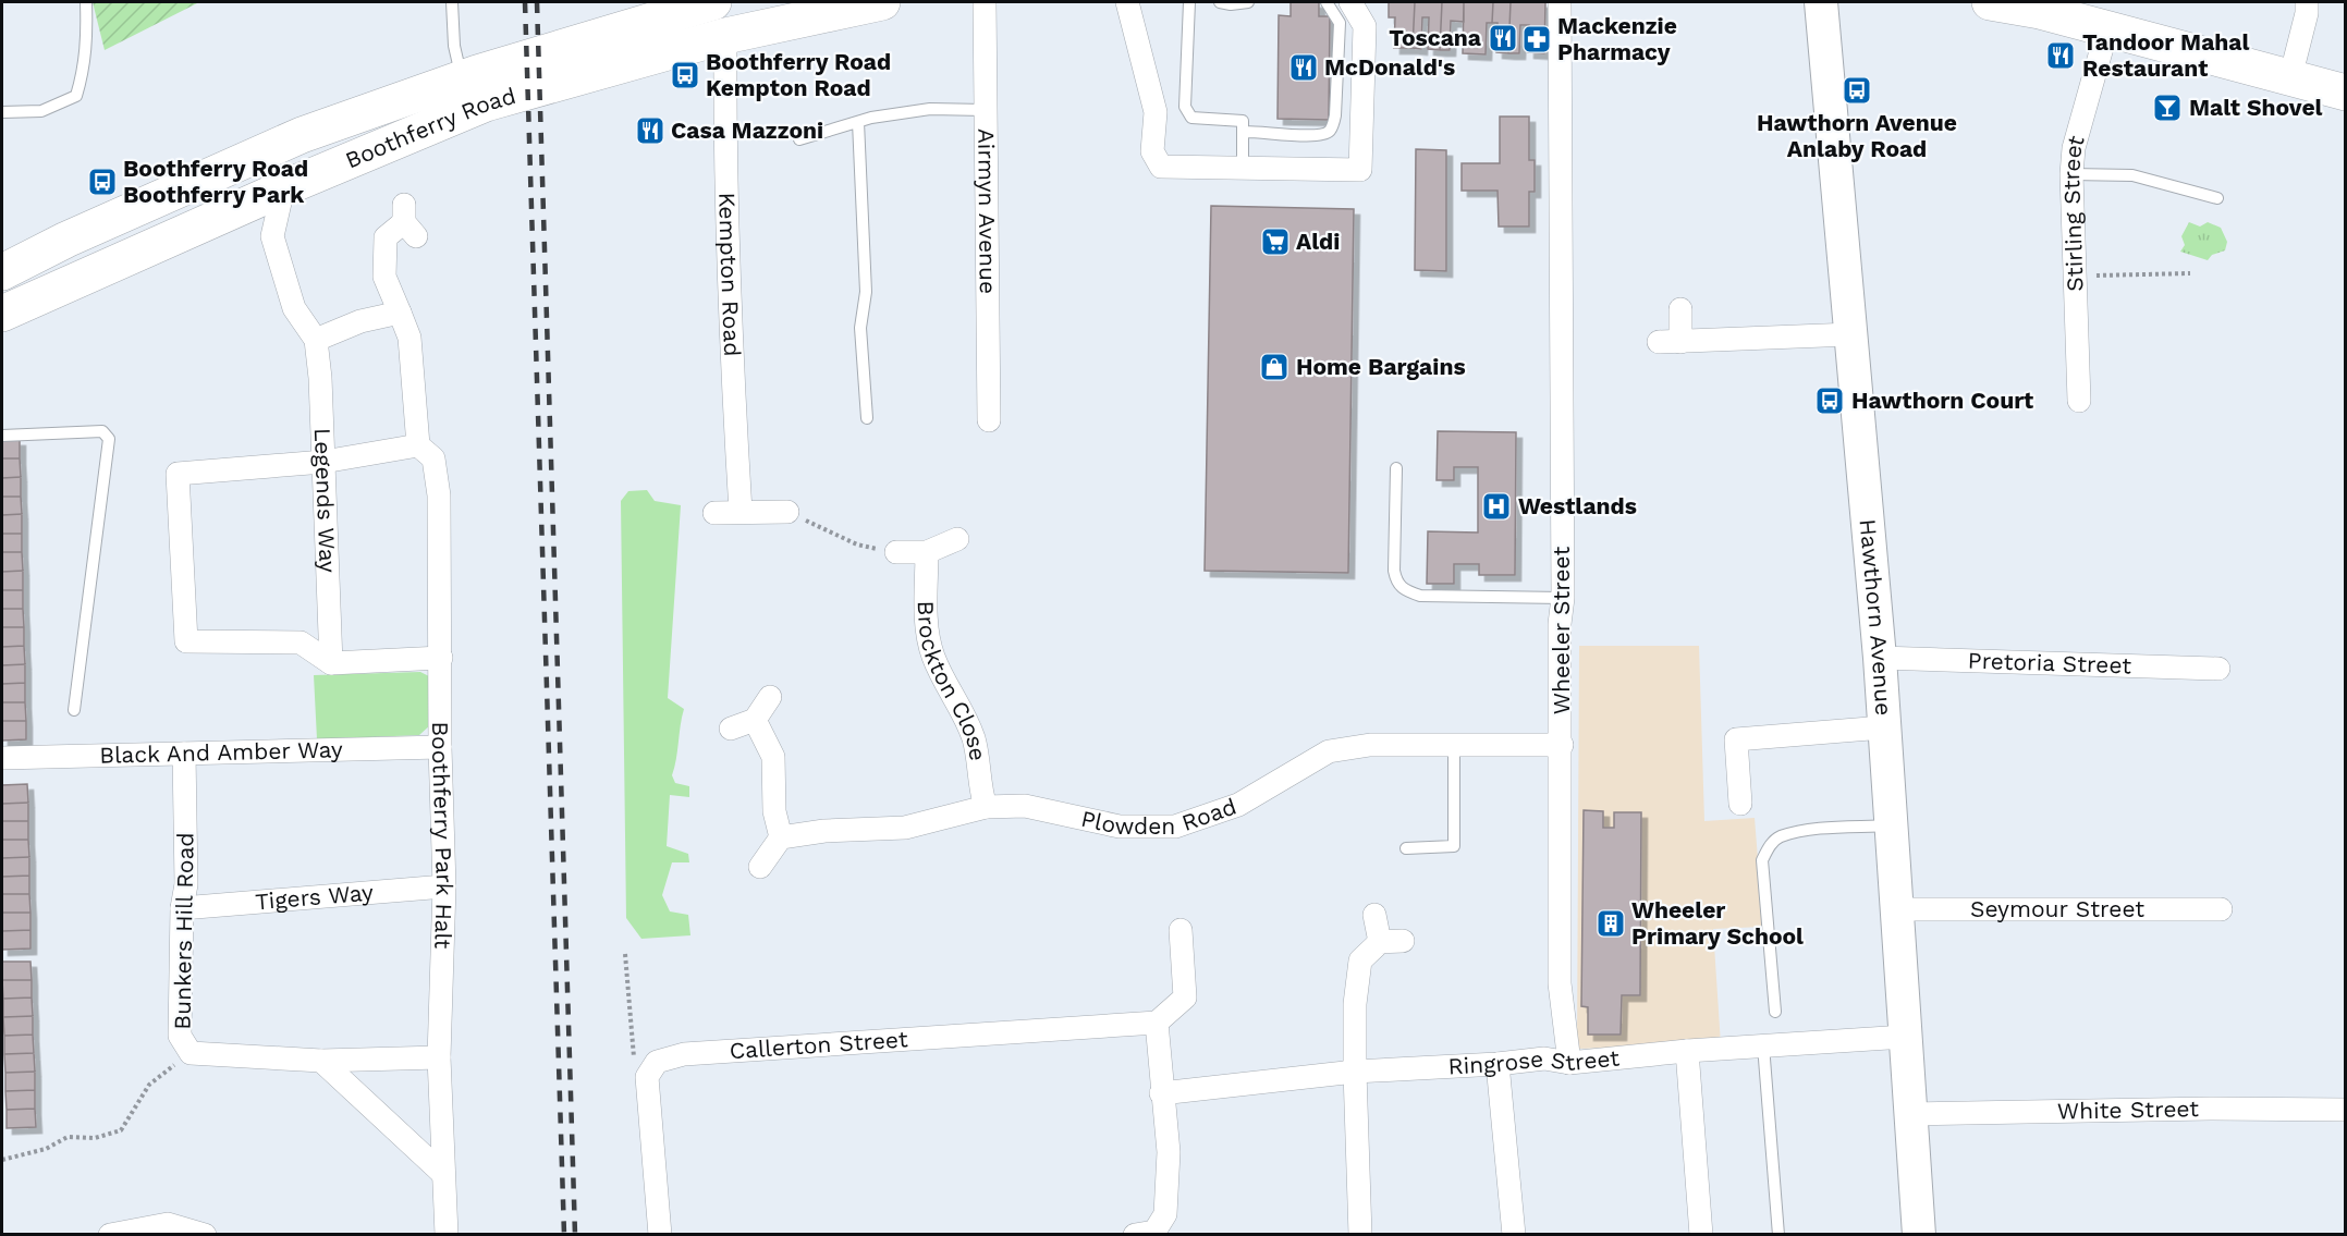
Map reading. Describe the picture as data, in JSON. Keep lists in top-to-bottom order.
{
  "streets": {
    "main road": ["Boothferry Road"],
    "street": [
      "Airmyn Avenue",
      "Stirling Street",
      "Kempton Road",
      "Legends Way",
      "Hawthorn Avenue",
      "Wheeler Street",
      "Pretoria Street",
      "Brockton Close",
      "Black And Amber Way",
      "Plowden Road",
      "Boothferry Park Halt",
      "Tigers Way",
      "Seymour Street",
      "Bunkers Hill Road",
      "Callerton Street",
      "Ringrose Street",
      "White Street"
    ]
  },
  "crossings": [
    ["Boothferry Road", "Kempton Road"],
    ["Boothferry Road", "Legends Way"],
    ["Hawthorn Avenue", "Pretoria Street"],
    ["Hawthorn Avenue", "Seymour Street"],
    ["Hawthorn Avenue", "Ringrose Street"],
    ["Hawthorn Avenue", "White Street"],
    ["Wheeler Street", "Plowden Road"],
    ["Wheeler Street", "Ringrose Street"],
    ["Brockton Close", "Plowden Road"],
    ["Black And Amber Way", "Boothferry Park Halt"],
    ["Black And Amber Way", "Bunkers Hill Road"],
    ["Boothferry Park Halt", "Tigers Way"],
    ["Boothferry Park Halt", "Bunkers Hill Road"],
    ["Tigers Way", "Bunkers Hill Road"]
  ],
  "places": {
    "restaurant": [
      "Toscana",
      "Tandoor Mahal Restaurant",
      "McDonald's",
      "Casa Mazzoni"
    ],
    "pharmacy": ["Mackenzie Pharmacy"],
    "bus stop": [
      "Boothferry Road Kempton Road",
      "Hawthorn Avenue Anlaby Road",
      "Boothferry Road Boothferry Park",
      "Hawthorn Court"
    ],
    "bar": ["Malt Shovel"],
    "supermarket": ["Aldi"],
    "shop": ["Home Bargains"],
    "hospital": ["Westlands"],
    "building": ["Wheeler Primary School"]
  }
}
